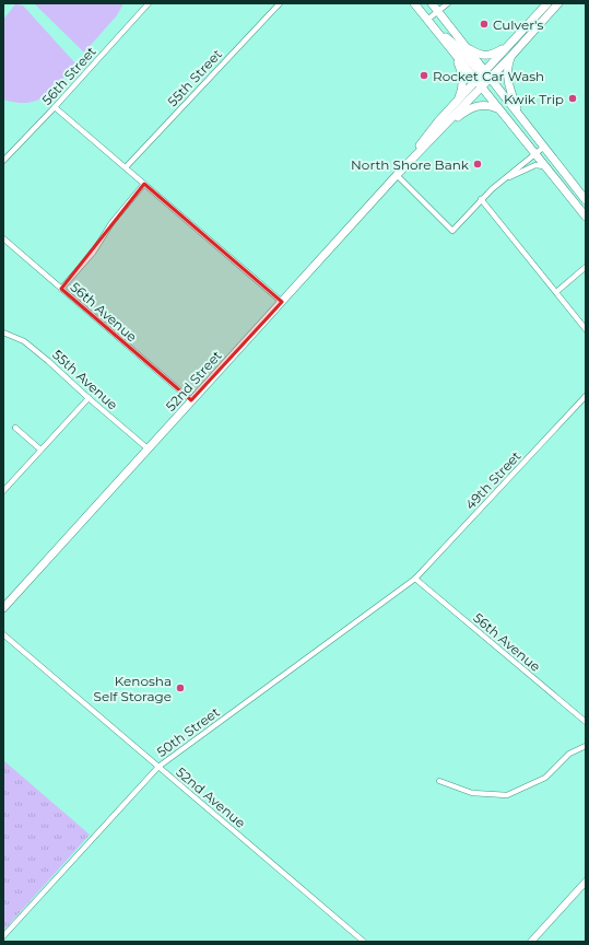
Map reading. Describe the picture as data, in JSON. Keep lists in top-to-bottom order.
{
  "streets": {
    "main road": ["52nd Street"],
    "street": [
      "56th Street",
      "55th Street",
      "56th Avenue",
      "55th Avenue",
      "49th Street",
      "50th Street",
      "52nd Avenue"
    ]
  },
  "crossings": [
    ["56th Avenue", "52nd Street"],
    ["56th Avenue", "49th Street"],
    ["56th Avenue", "50th Street"],
    ["55th Avenue", "52nd Street"],
    ["49th Street", "50th Street"],
    ["50th Street", "52nd Avenue"]
  ],
  "places": [
    "Culver's",
    "Rocket Car Wash",
    "Kwik Trip",
    "North Shore Bank",
    "Kenosha Self Storage"
  ]
}
